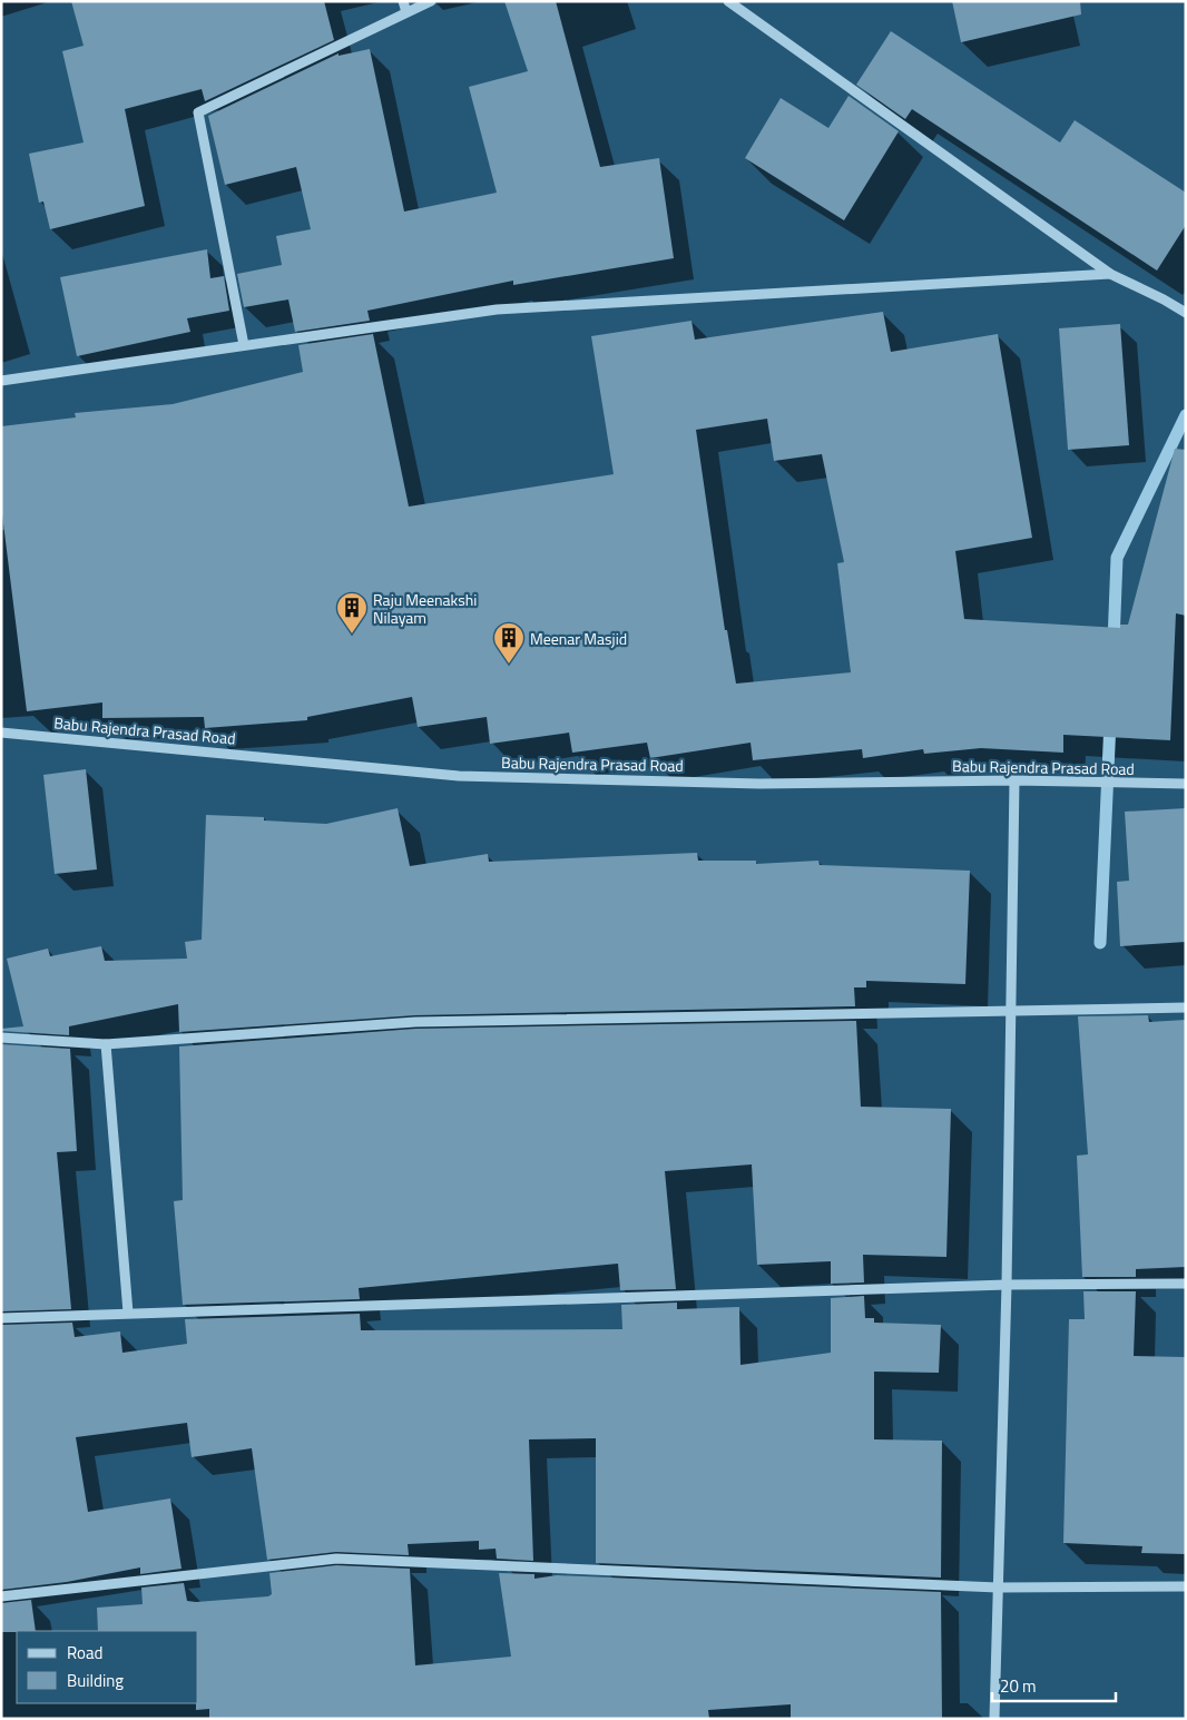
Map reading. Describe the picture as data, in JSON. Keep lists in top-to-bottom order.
{
  "streets": {
    "street": ["Babu Rajendra Prasad Road"]
  },
  "places": {
    "building": ["Raju Meenakshi Nilayam", "Meenar Masjid"]
  },
  "legend": ["Road", "Building"],
  "scale_bar": "20 m"
}
